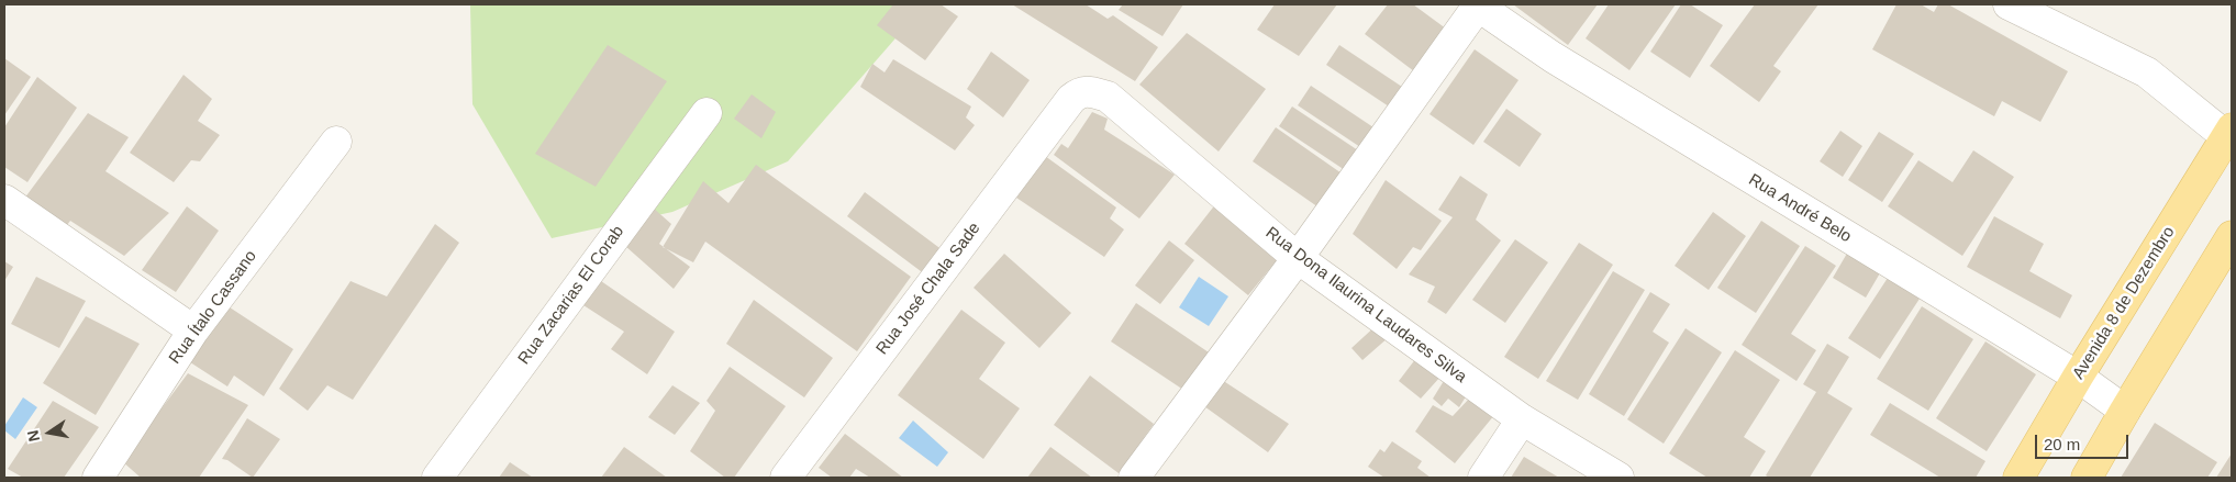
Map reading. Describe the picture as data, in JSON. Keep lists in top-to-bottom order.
{
  "streets": {
    "main road": ["Avenida 8 de Dezembro"],
    "street": [
      "Rua André Belo",
      "Rua José Chala Sade",
      "Rua Zacarias El Corab",
      "Rua Dona Ilaurina Laudares Silva",
      "Rua Ítalo Cassano"
    ]
  },
  "crossings": [
    ["Rua André Belo", "Avenida 8 de Dezembro"],
    ["Rua José Chala Sade", "Rua Dona Ilaurina Laudares Silva"]
  ],
  "scale_bar": "20 m",
  "north": "left"
}
